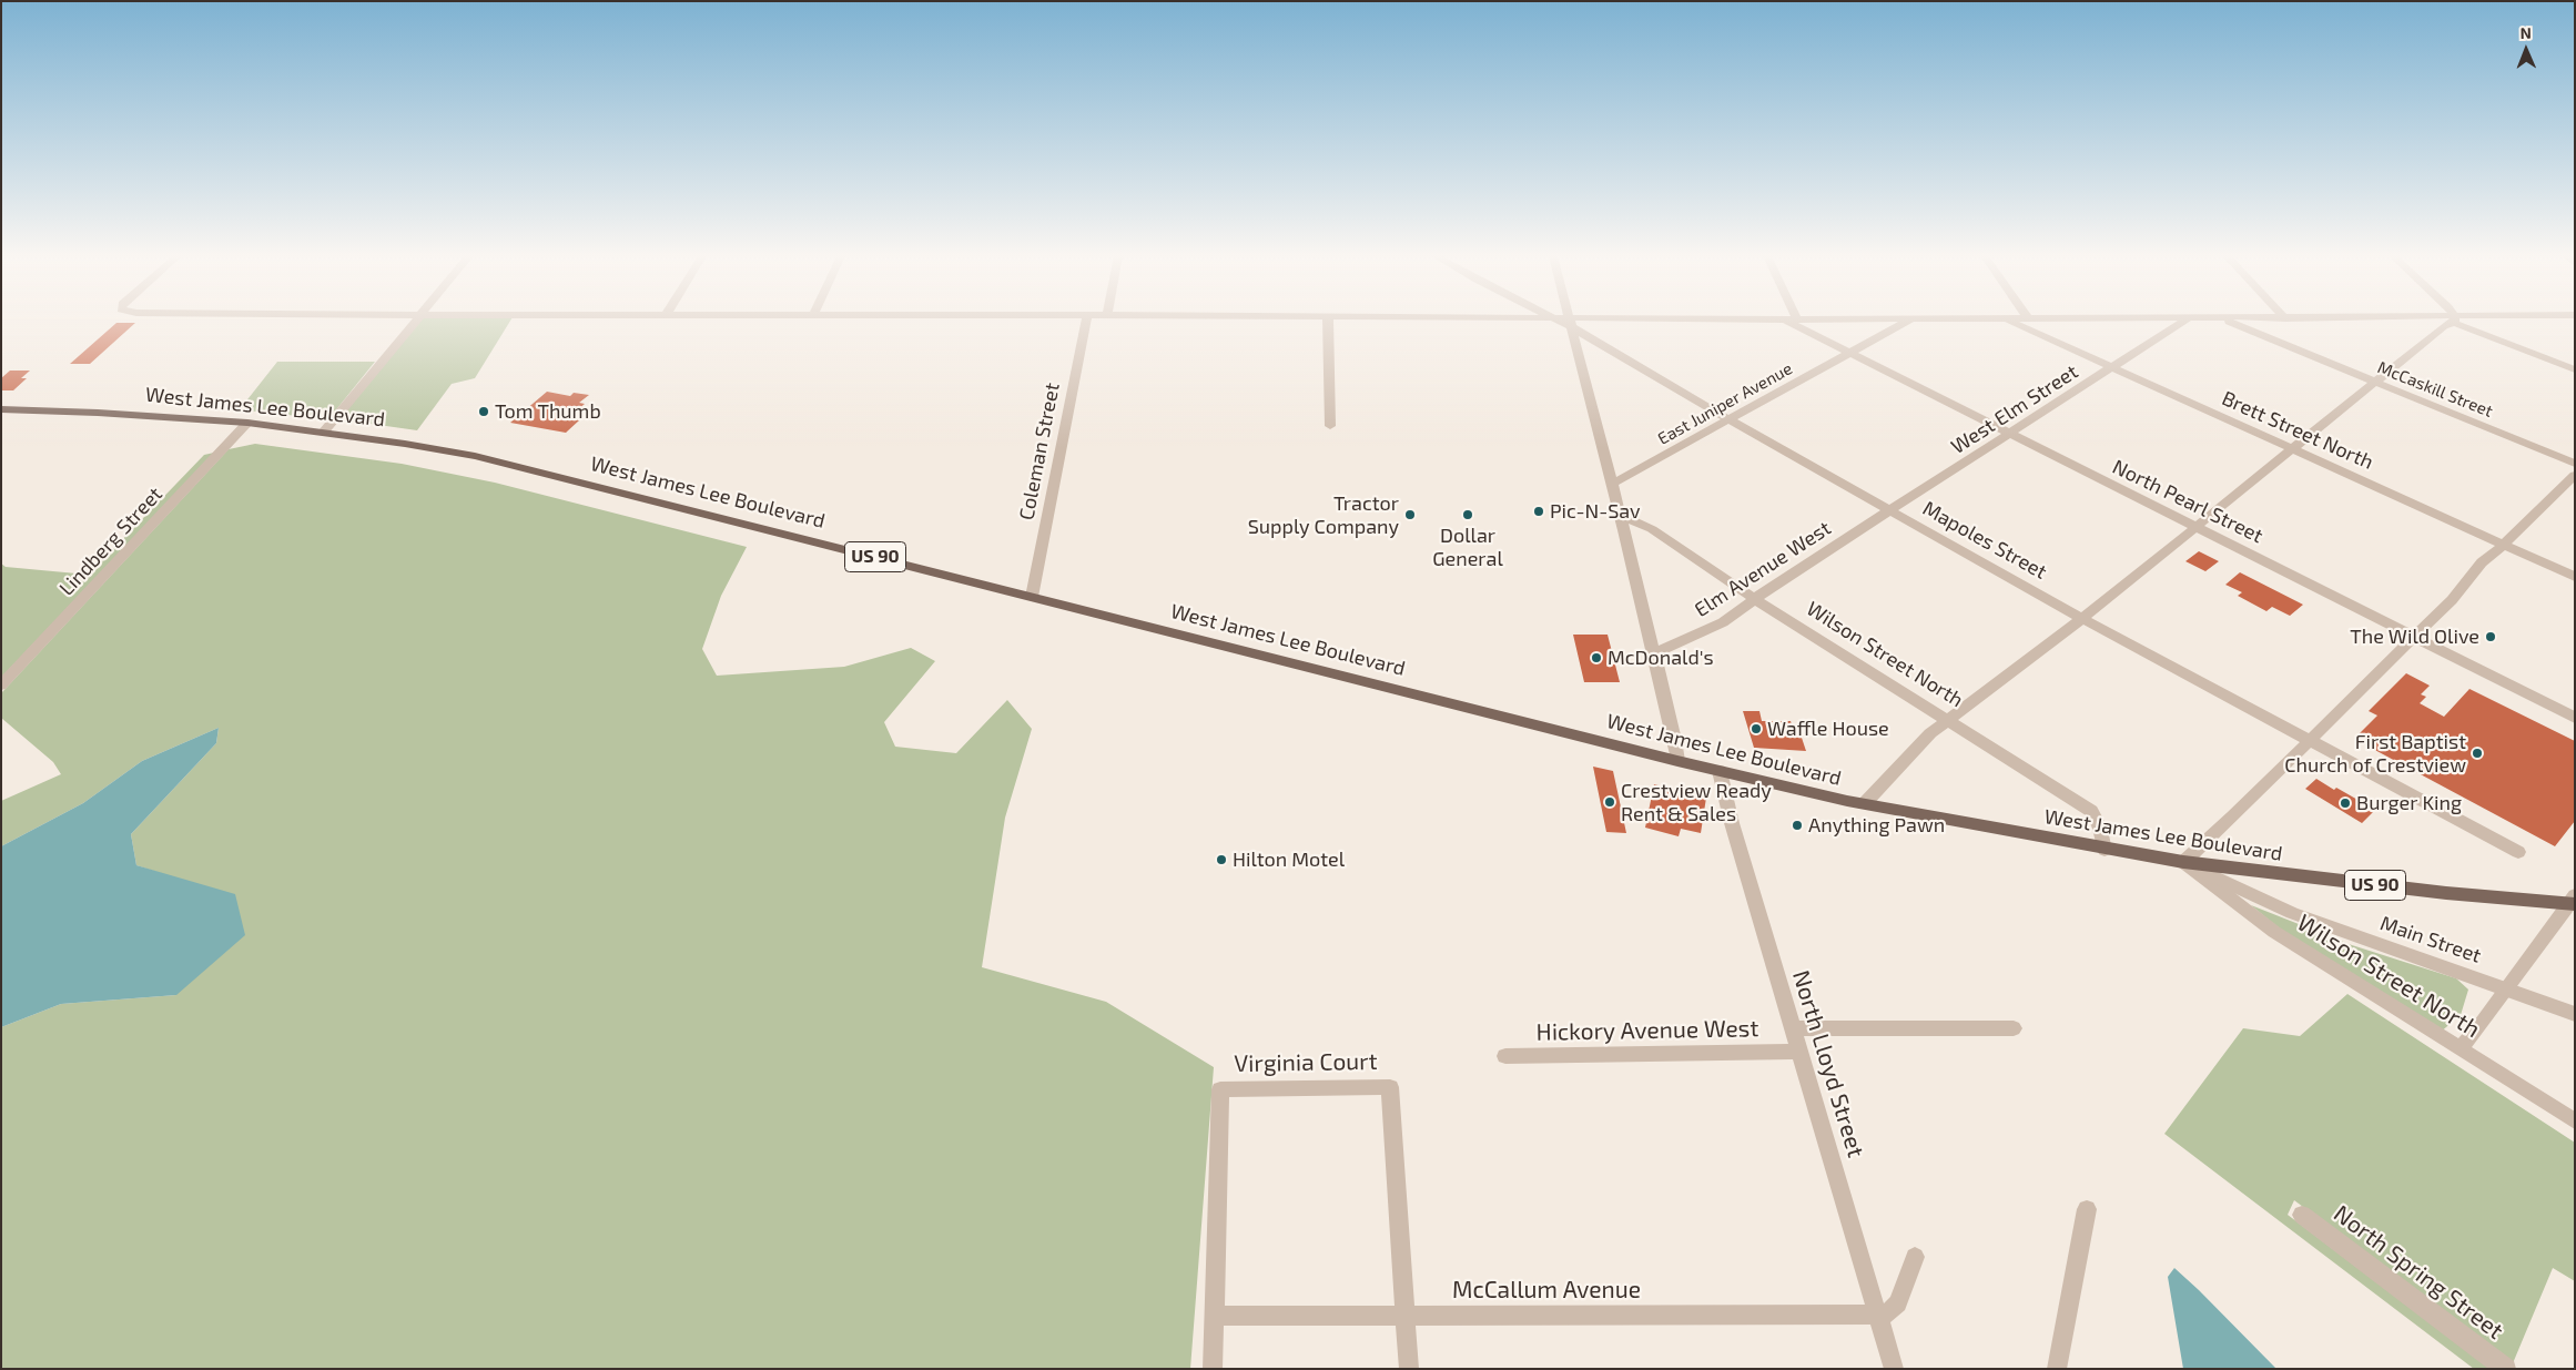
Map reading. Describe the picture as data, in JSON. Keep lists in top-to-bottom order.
{
  "streets": {
    "main road": ["West James Lee Boulevard", "US 90"],
    "street": [
      "McCaskill Street",
      "East Juniper Avenue",
      "West Elm Street",
      "Brett Street North",
      "Coleman Street",
      "North Pearl Street",
      "Mapoles Street",
      "Lindberg Street",
      "Elm Avenue West",
      "Wilson Street North",
      "Main Street",
      "Hickory Avenue West",
      "Virginia Court",
      "North Lloyd Street",
      "North Spring Street",
      "McCallum Avenue"
    ]
  },
  "crossings": [
    ["East Juniper Avenue", "North Pearl Street"],
    ["East Juniper Avenue", "Mapoles Street"],
    ["West James Lee Boulevard", "Coleman Street"],
    ["West James Lee Boulevard", "Lindberg Street"],
    ["West James Lee Boulevard", "Wilson Street North"],
    ["West James Lee Boulevard", "Main Street"],
    ["West James Lee Boulevard", "North Lloyd Street"],
    ["West Elm Street", "Brett Street North"],
    ["West Elm Street", "North Pearl Street"],
    ["West Elm Street", "Mapoles Street"],
    ["West Elm Street", "Elm Avenue West"],
    ["Mapoles Street", "Elm Avenue West"],
    ["Elm Avenue West", "Wilson Street North"],
    ["Wilson Street North", "Main Street"],
    ["Hickory Avenue West", "North Lloyd Street"],
    ["Virginia Court", "McCallum Avenue"],
    ["North Lloyd Street", "McCallum Avenue"]
  ],
  "places": [
    "Tom Thumb",
    "Pic-N-Sav",
    "Tractor Supply Company",
    "Dollar General",
    "The Wild Olive",
    "McDonald's",
    "Waffle House",
    "First Baptist Church of Crestview",
    "Crestview Ready Rent & Sales",
    "Burger King",
    "Anything Pawn",
    "Hilton Motel"
  ],
  "north": "top"
}
